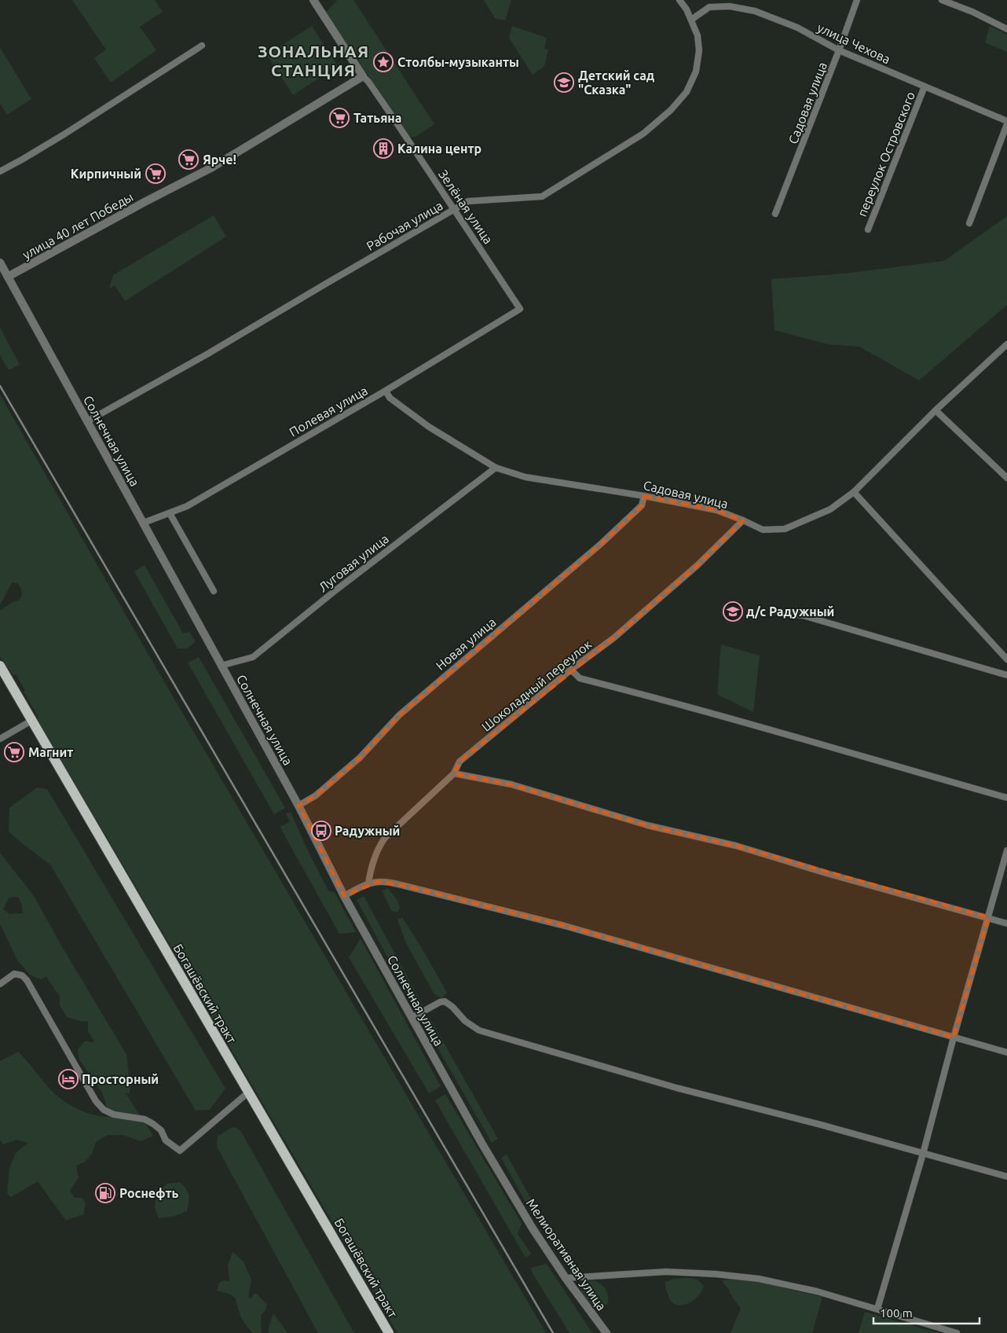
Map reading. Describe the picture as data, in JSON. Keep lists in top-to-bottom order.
{
  "streets": {
    "main road": ["Богашёвский тракт"],
    "street": [
      "улица Чехова",
      "Садовая улица",
      "переулок Островского",
      "Зелёная улица",
      "улица 40 лет Победы",
      "Рабочая улица",
      "Полевая улица",
      "Солнечная улица",
      "Луговая улица",
      "Новая улица",
      "Шоколадный переулок",
      "Мелиоративная улица"
    ]
  },
  "crossings": [
    ["улица Чехова", "Садовая улица"],
    ["улица Чехова", "переулок Островского"],
    ["улица Чехова", "Рабочая улица"],
    ["Садовая улица", "Полевая улица"],
    ["Садовая улица", "Луговая улица"],
    ["Садовая улица", "Новая улица"],
    ["Садовая улица", "Шоколадный переулок"],
    ["Зелёная улица", "улица 40 лет Победы"],
    ["Зелёная улица", "Рабочая улица"],
    ["Зелёная улица", "Полевая улица"],
    ["улица 40 лет Победы", "Солнечная улица"],
    ["Рабочая улица", "Солнечная улица"],
    ["Полевая улица", "Солнечная улица"],
    ["Солнечная улица", "Луговая улица"],
    ["Солнечная улица", "Новая улица"],
    ["Солнечная улица", "Мелиоративная улица"]
  ],
  "districts": ["ЗОНАЛЬНАЯ СТАНЦИЯ"],
  "places": {
    "place": ["Столбы-музыканты"],
    "school or university": ["Детский сад \"Сказка\"", "д/с Радужный"],
    "supermarket": [
      "Татьяна",
      "Ярче!",
      "Кирпичный",
      "Магнит"
    ],
    "building": ["Калина центр"],
    "bus stop": ["Радужный"],
    "hotel": ["Просторный"],
    "fuel station": ["Роснефть"]
  },
  "scale_bar": "100 m"
}
